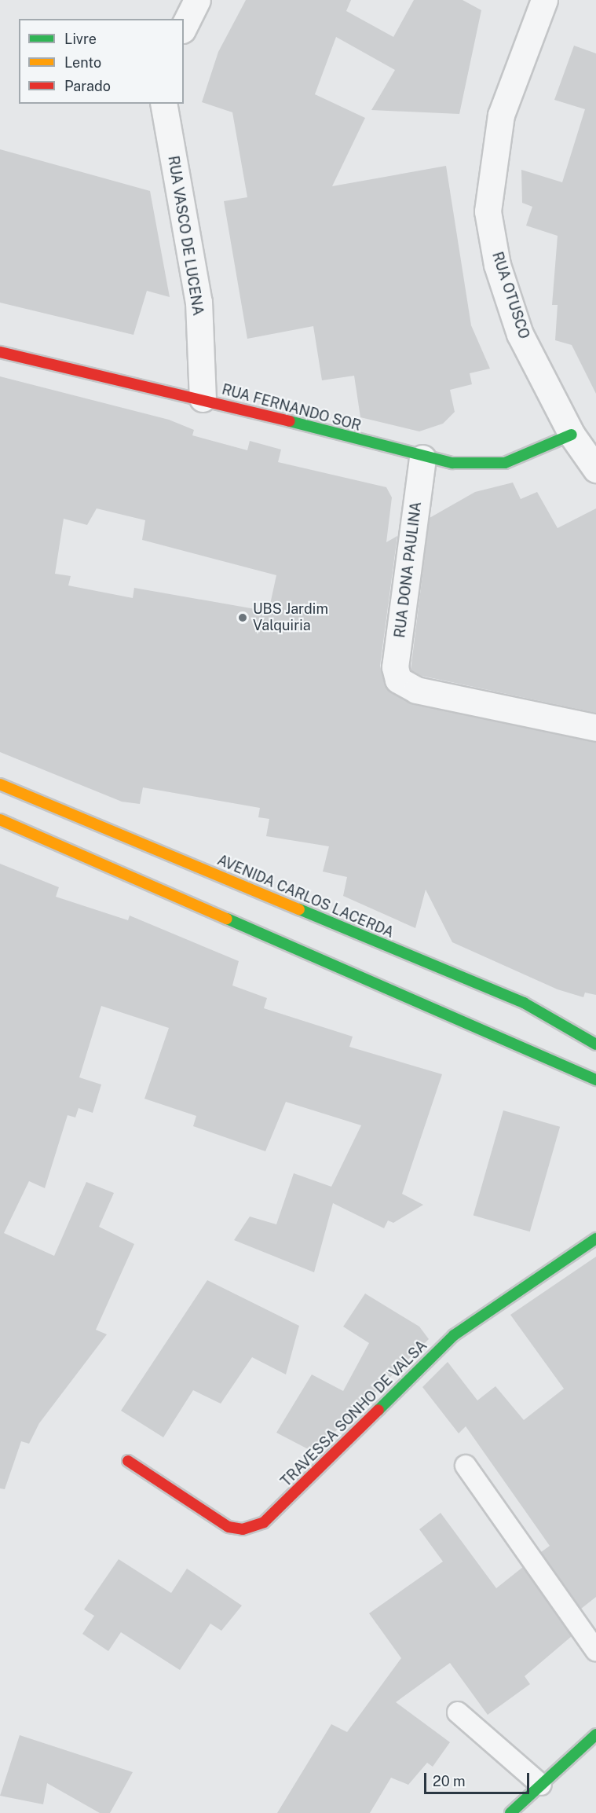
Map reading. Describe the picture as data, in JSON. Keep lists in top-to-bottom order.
{
  "streets": {
    "main road": ["RUA FERNANDO SOR", "AVENIDA CARLOS LACERDA", "TRAVESSA SONHO DE VALSA"],
    "street": ["RUA VASCO DE LUCENA", "RUA OTUSCO", "RUA DONA PAULINA"]
  },
  "crossings": [
    ["RUA VASCO DE LUCENA", "RUA FERNANDO SOR"],
    ["RUA OTUSCO", "RUA FERNANDO SOR"],
    ["RUA FERNANDO SOR", "RUA DONA PAULINA"]
  ],
  "places": ["UBS Jardim Valquiria"],
  "legend": ["Livre", "Lento", "Parado"],
  "scale_bar": "20 m"
}
